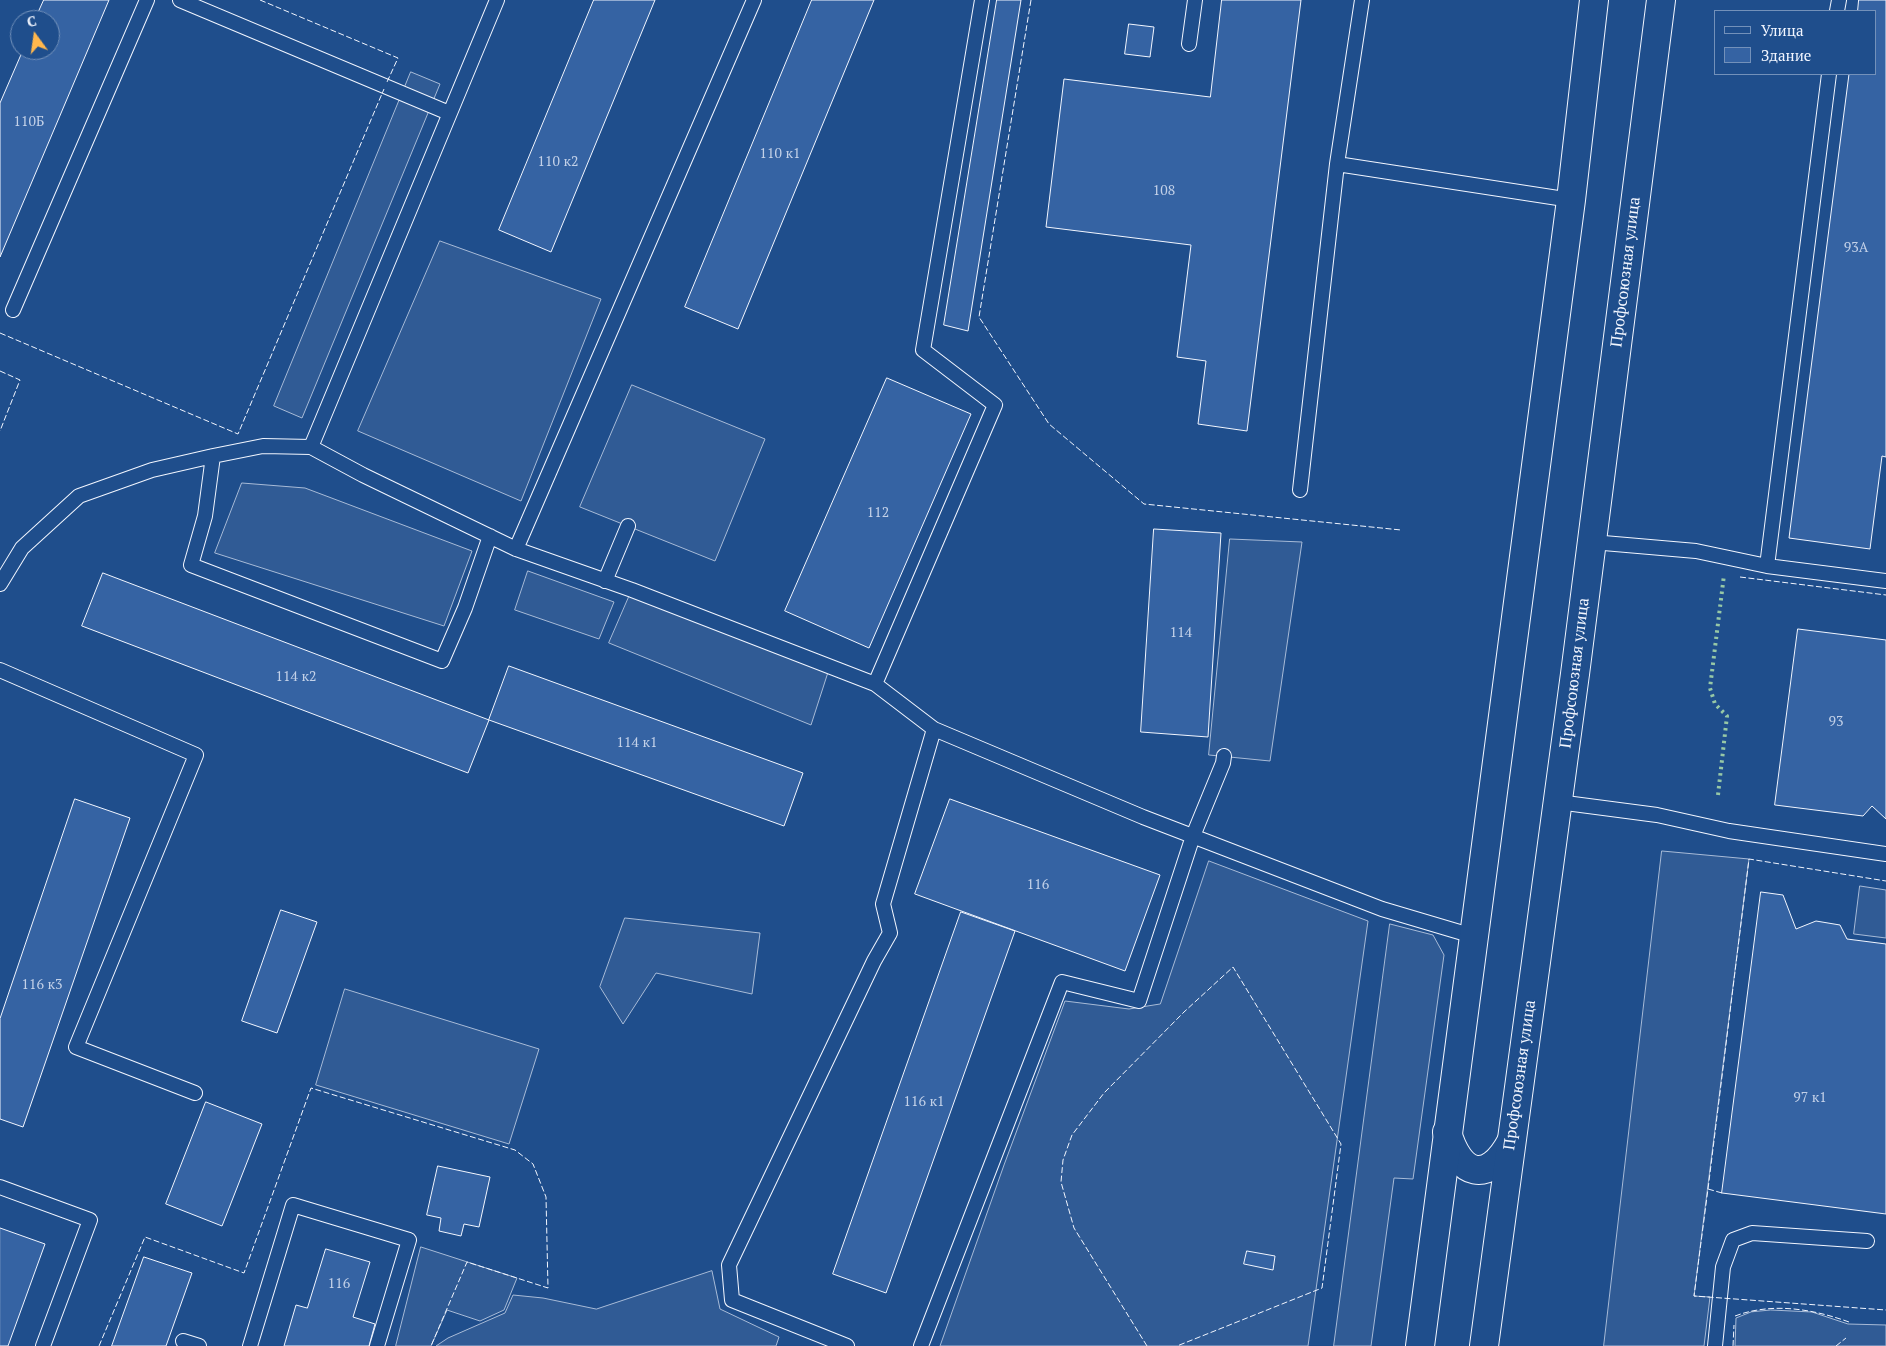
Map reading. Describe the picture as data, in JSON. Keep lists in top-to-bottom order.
{
  "streets": {
    "main road": ["Профсоюзная улица"]
  },
  "house_numbers": [
    "110Б",
    "110 к1",
    "110 к2",
    "108",
    "93А",
    "112",
    "114",
    "114 к2",
    "93",
    "114 к1",
    "116",
    "116 к3",
    "97 к1",
    "116 к1",
    "116"
  ],
  "legend": ["Улица", "Здание"],
  "north": "top"
}
